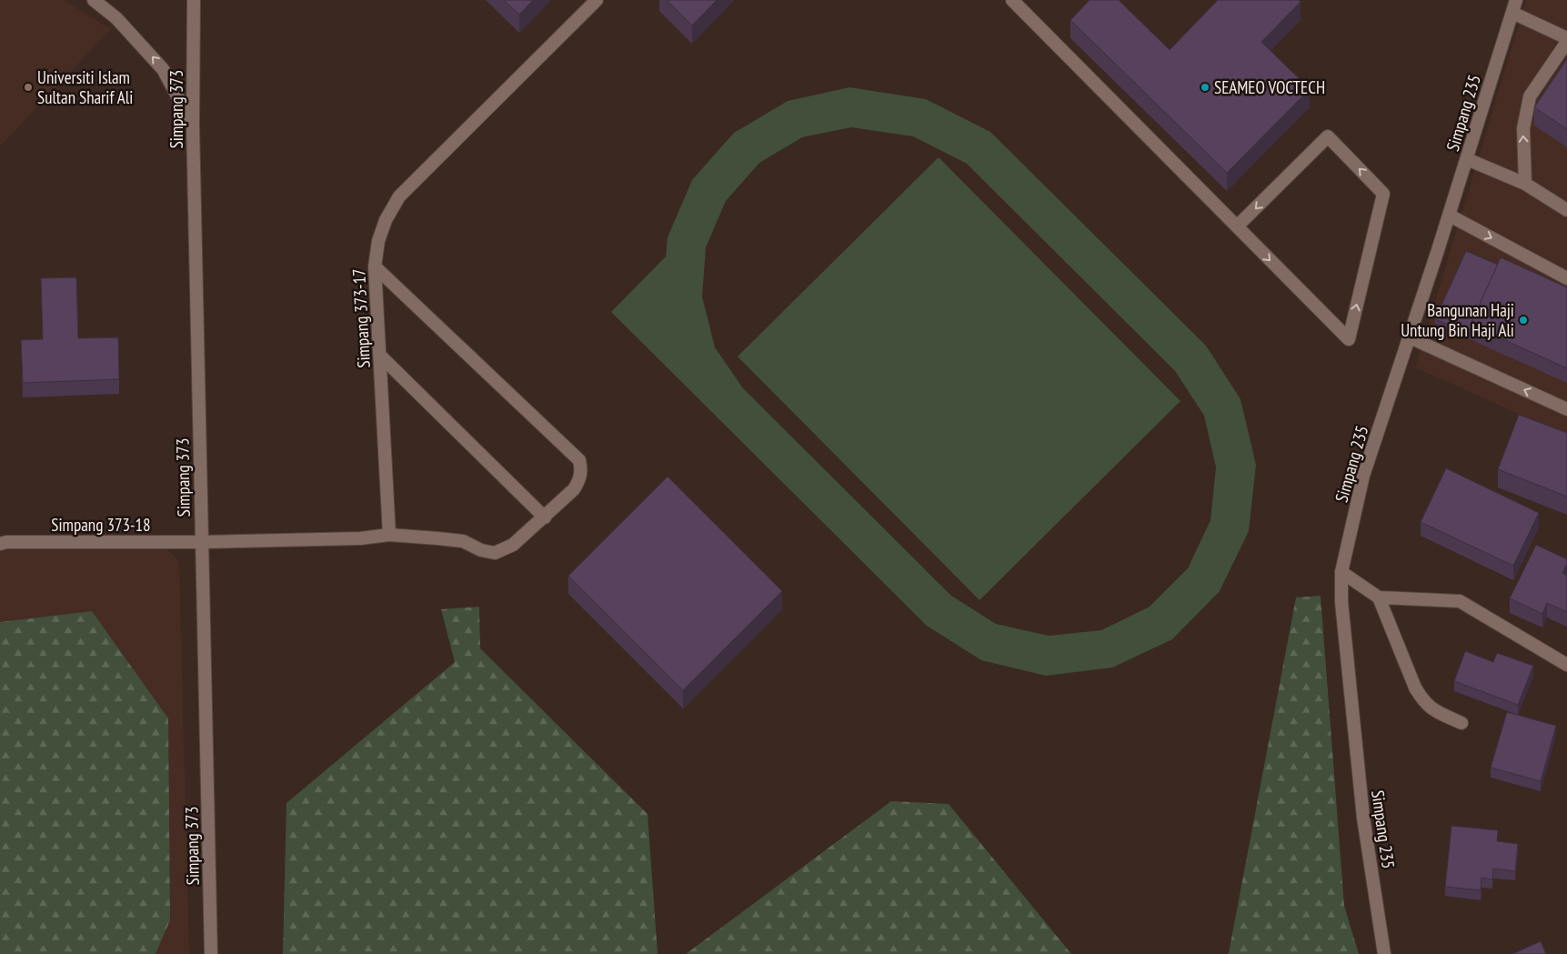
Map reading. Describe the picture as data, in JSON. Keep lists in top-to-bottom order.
{
  "streets": {
    "street": [
      "Simpang 373",
      "Simpang 235",
      "Simpang 373-17",
      "Simpang 373-18"
    ]
  },
  "crossings": [
    ["Simpang 373", "Simpang 373-18"]
  ],
  "places": ["Universiti Islam Sultan Sharif Ali", "SEAMEO VOCTECH", "Bangunan Haji Untung Bin Haji Ali"]
}
